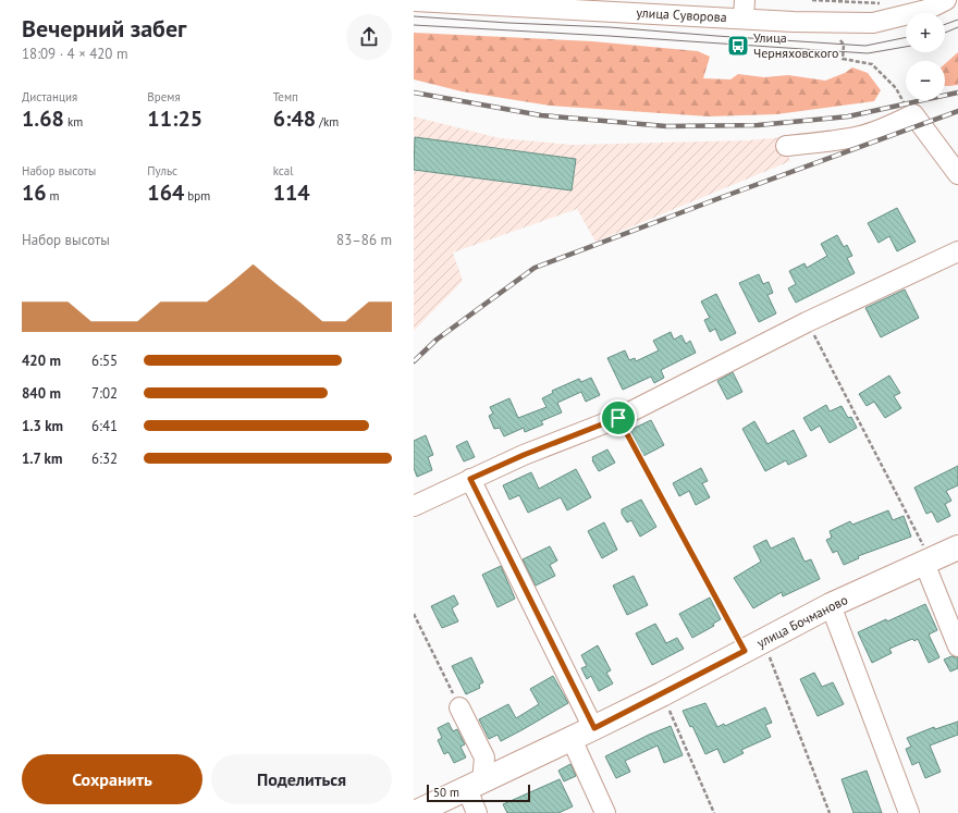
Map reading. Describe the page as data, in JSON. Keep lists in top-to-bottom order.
{
  "streets": {
    "main road": ["улица Бочманово"],
    "street": ["улица Суворова"]
  },
  "places": {
    "bus stop": ["Улица Черняховского"]
  },
  "scale_bar": "50 m",
  "page": {
    "heading": ["Вечерний забег", "18:09 · 4 × 420 m"],
    "map_buttons": ["+", "−"],
    "stats": [
      ["Дистанция", "1.68 km"],
      ["Время", "11:25"],
      ["Темп", "6:48 /km"],
      ["Набор высоты", "16 m"],
      ["Пульс", "164 bpm"],
      ["kcal", "114"]
    ],
    "chart": ["Набор высоты", "83–86 m"],
    "list": [
      {
        "name": "420 m",
        "note": "6:55"
      },
      {
        "name": "840 m",
        "note": "7:02"
      },
      {
        "name": "1.3 km",
        "note": "6:41"
      },
      {
        "name": "1.7 km",
        "note": "6:32"
      }
    ],
    "buttons": ["Сохранить", "Поделиться"],
    "scale": "50 m"
  }
}
